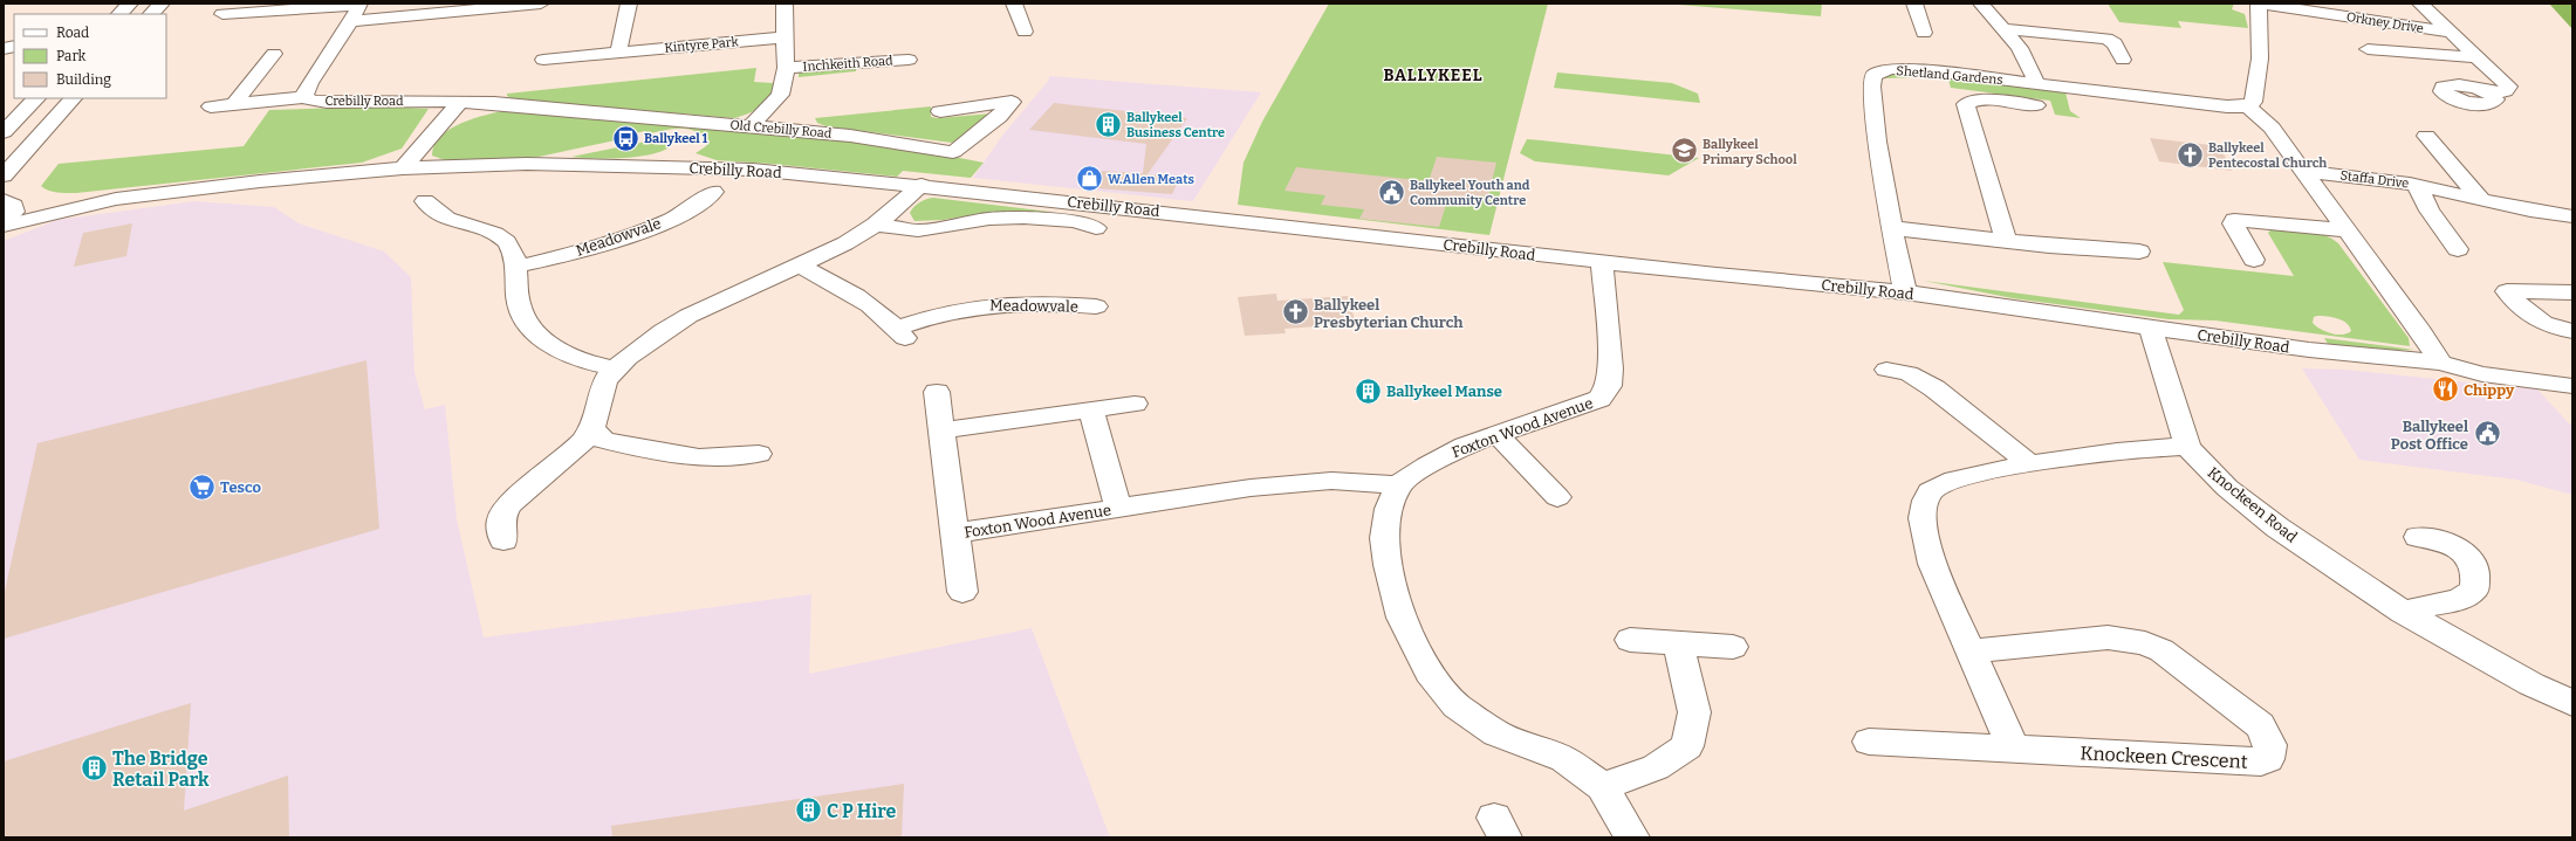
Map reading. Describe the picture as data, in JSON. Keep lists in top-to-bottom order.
{
  "streets": {
    "street": [
      "Orkney Drive",
      "Kintyre Park",
      "Inchkeith Road",
      "Shetland Gardens",
      "Crebilly Road",
      "Old Crebilly Road",
      "Staffa Drive",
      "Meadowvale",
      "Foxton Wood Avenue",
      "Knockeen Road",
      "Knockeen Crescent"
    ]
  },
  "crossings": [
    ["Orkney Drive", "Shetland Gardens"],
    ["Shetland Gardens", "Crebilly Road"],
    ["Crebilly Road", "Old Crebilly Road"],
    ["Crebilly Road", "Foxton Wood Avenue"],
    ["Crebilly Road", "Knockeen Road"]
  ],
  "districts": ["BALLYKEEL"],
  "places": {
    "building": [
      "Ballykeel Business Centre",
      "Ballykeel Manse",
      "The Bridge Retail Park",
      "C P Hire"
    ],
    "bus stop": ["Ballykeel 1"],
    "school or university": ["Ballykeel Primary School"],
    "church": ["Ballykeel Pentecostal Church", "Ballykeel Presbyterian Church"],
    "shop": ["W.Allen Meats"],
    "public building": ["Ballykeel Youth and Community Centre", "Ballykeel Post Office"],
    "restaurant": ["Chippy"],
    "supermarket": ["Tesco"]
  },
  "legend": ["Road", "Park", "Building"]
}
